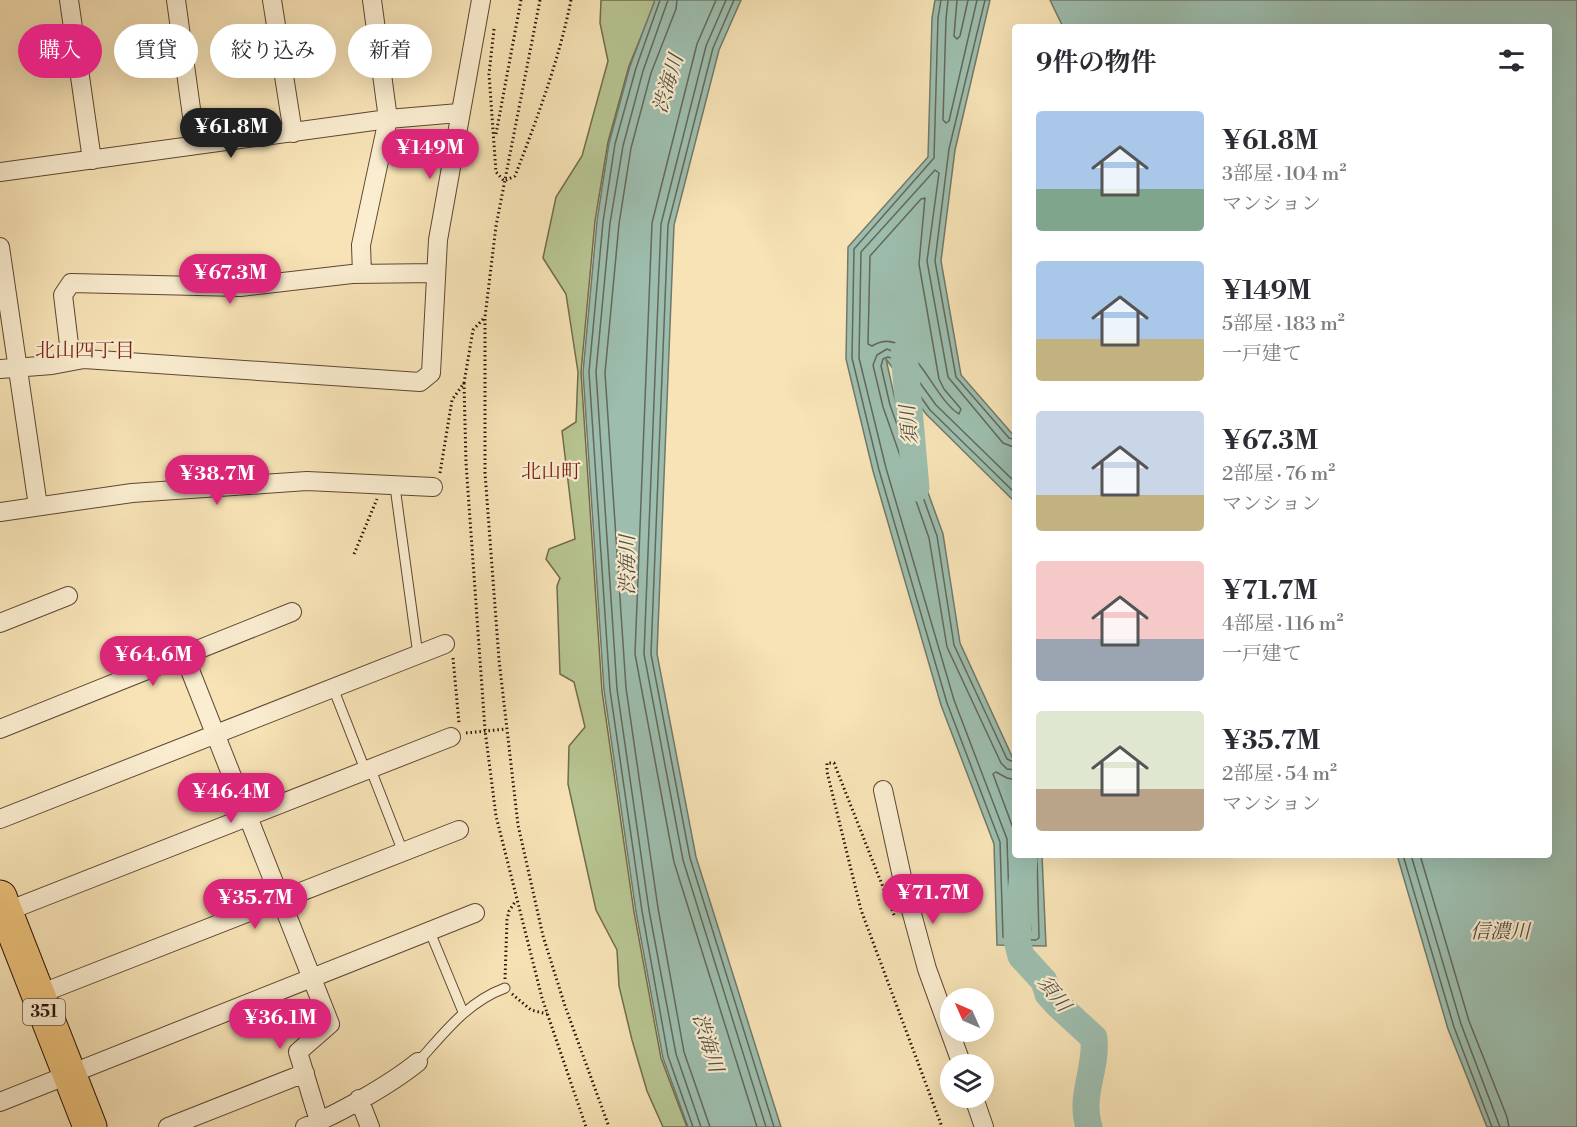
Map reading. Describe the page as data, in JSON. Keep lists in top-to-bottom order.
{
  "streets": {
    "highway": ["351"]
  },
  "districts": ["北山四丁目", "北山町"],
  "water": ["渋海川", "須川", "信濃川"],
  "north": "top left",
  "page": {
    "chip": [
      "購入",
      "賃貸",
      "絞り込み",
      "新着"
    ],
    "heading": "9件の物件",
    "list": [
      {
        "name": "¥61.8M",
        "note": "3部屋 · 104 m² · マンション"
      },
      {
        "name": "¥149M",
        "note": "5部屋 · 183 m² · 一戸建て"
      },
      {
        "name": "¥67.3M",
        "note": "2部屋 · 76 m² · マンション"
      },
      {
        "name": "¥71.7M",
        "note": "4部屋 · 116 m² · 一戸建て"
      },
      {
        "name": "¥35.7M",
        "note": "2部屋 · 54 m² · マンション"
      }
    ],
    "price": [
      "¥61.8M",
      "¥149M",
      "¥67.3M",
      "¥38.7M",
      "¥64.6M",
      "¥46.4M",
      "¥71.7M",
      "¥35.7M",
      "¥36.1M"
    ]
  }
}
